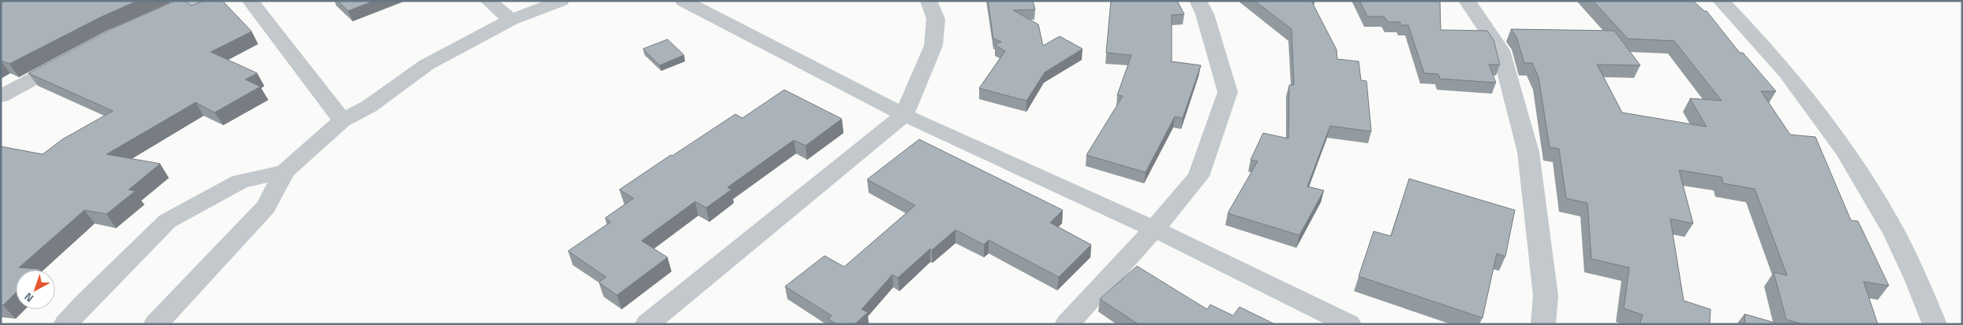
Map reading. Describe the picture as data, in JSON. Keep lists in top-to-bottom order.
{
  "north": "bottom left"
}
